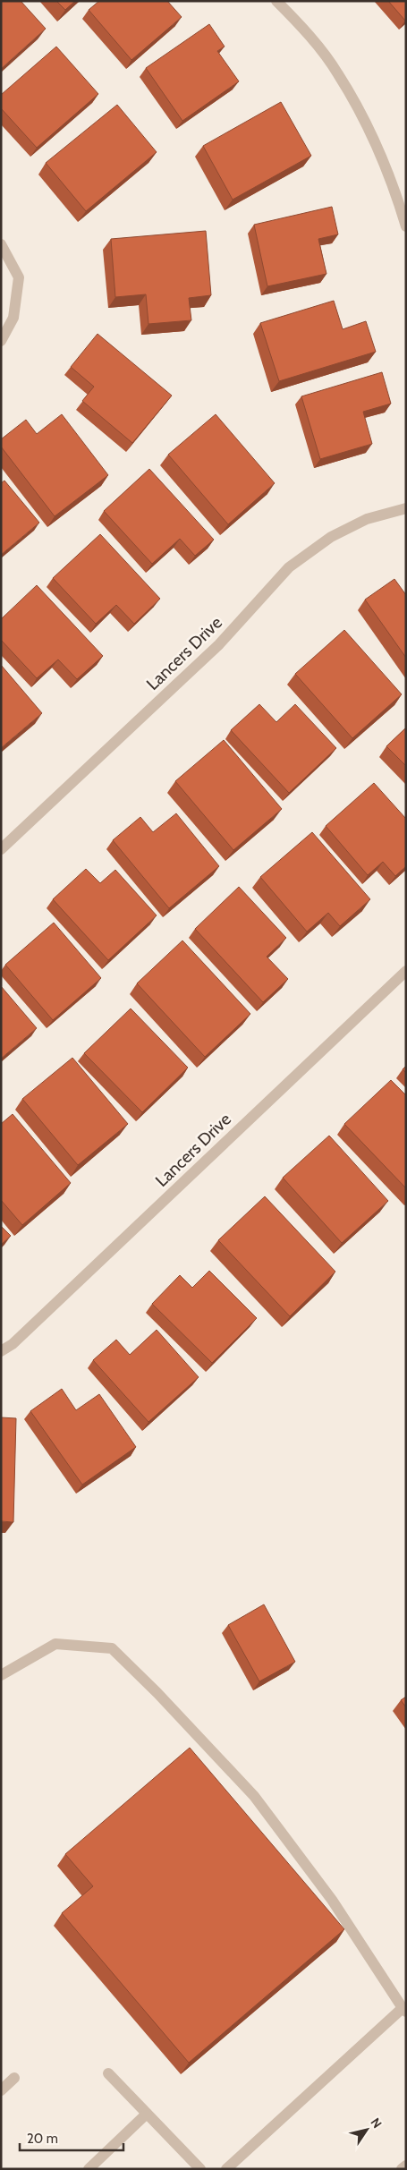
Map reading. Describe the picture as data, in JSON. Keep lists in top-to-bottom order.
{
  "streets": {
    "street": ["Lancers Drive"]
  },
  "scale_bar": "20 m",
  "north": "top right"
}
